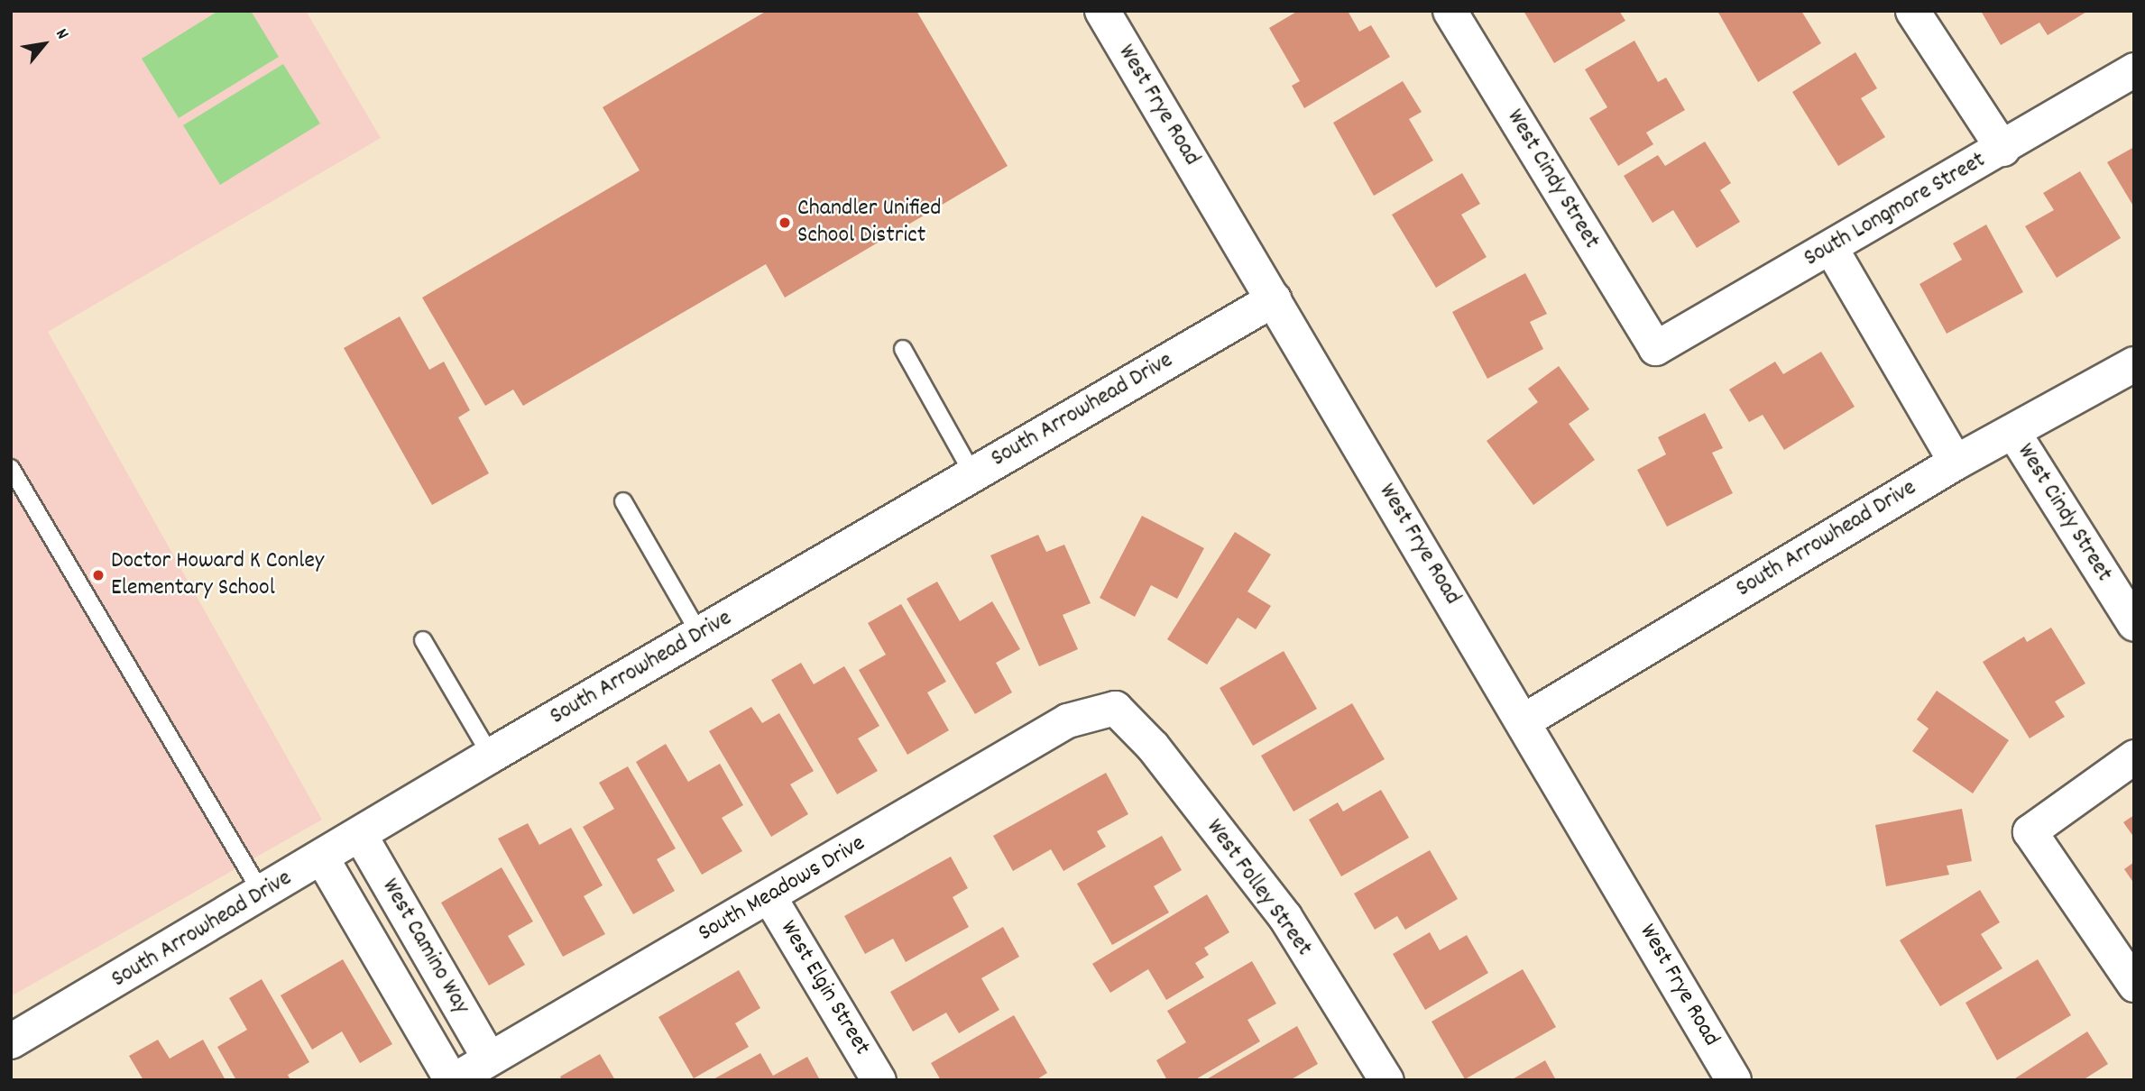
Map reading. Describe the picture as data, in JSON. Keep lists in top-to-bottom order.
{
  "streets": {
    "street": [
      "West Frye Road",
      "West Cindy Street",
      "South Longmore Street",
      "South Arrowhead Drive",
      "West Folley Street",
      "South Meadows Drive",
      "West Camino Way",
      "West Elgin Street"
    ]
  },
  "crossings": [
    ["West Frye Road", "South Arrowhead Drive"],
    ["West Cindy Street", "South Longmore Street"],
    ["West Cindy Street", "South Arrowhead Drive"],
    ["South Arrowhead Drive", "West Camino Way"],
    ["West Folley Street", "South Meadows Drive"],
    ["South Meadows Drive", "West Camino Way"],
    ["South Meadows Drive", "West Elgin Street"]
  ],
  "places": ["Chandler Unified School District", "Doctor Howard K Conley Elementary School"],
  "north": "top right"
}
